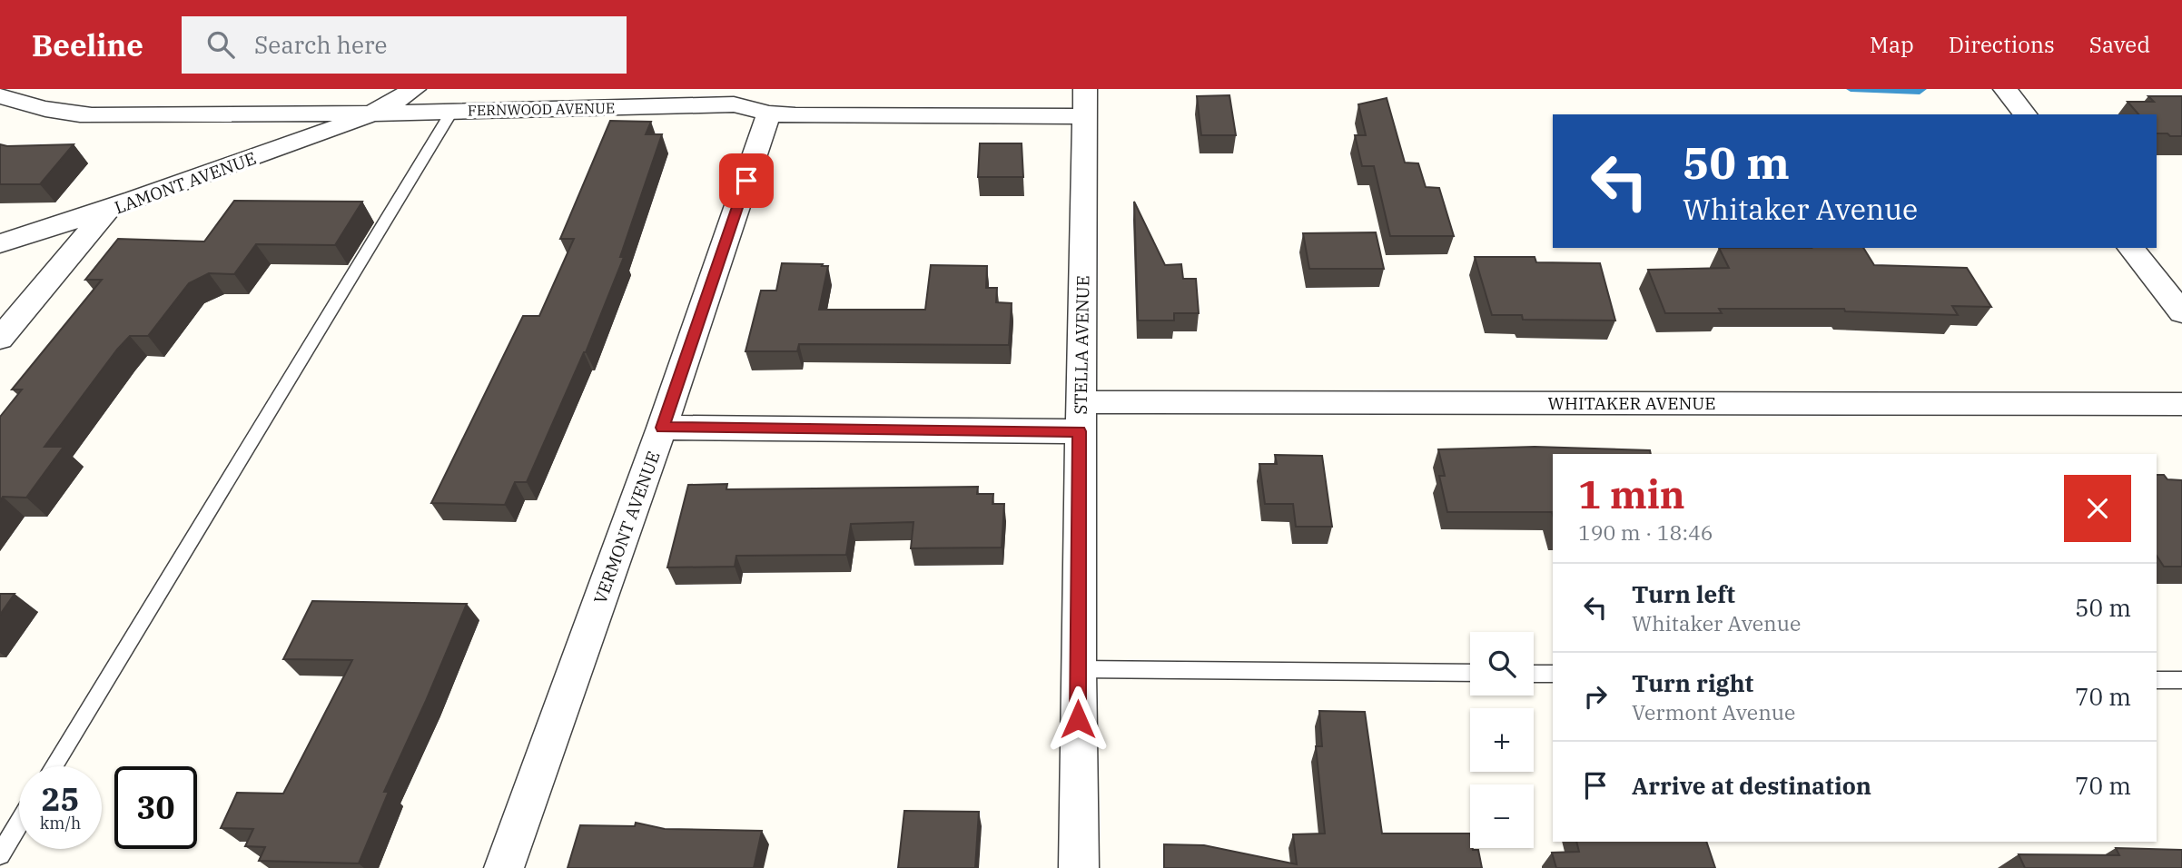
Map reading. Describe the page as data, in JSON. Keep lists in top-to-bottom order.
{
  "streets": {
    "street": [
      "FERNWOOD AVENUE",
      "LAMONT AVENUE",
      "STELLA AVENUE",
      "WHITAKER AVENUE",
      "VERMONT AVENUE"
    ]
  },
  "crossings": [
    ["FERNWOOD AVENUE", "LAMONT AVENUE"],
    ["FERNWOOD AVENUE", "STELLA AVENUE"],
    ["FERNWOOD AVENUE", "VERMONT AVENUE"],
    ["STELLA AVENUE", "WHITAKER AVENUE"],
    ["WHITAKER AVENUE", "VERMONT AVENUE"]
  ],
  "page": {
    "header": "Beeline",
    "search": "Search here",
    "nav": ["Map", "Directions", "Saved"],
    "turn": ["50 m", "Whitaker Avenue"],
    "heading": ["1 min", "190 m · 18:46"],
    "list": [
      {
        "name": "Turn left",
        "note": "Whitaker Avenue",
        "value": "50 m"
      },
      {
        "name": "Turn right",
        "note": "Vermont Avenue",
        "value": "70 m"
      },
      {
        "name": "Arrive at destination",
        "value": "70 m"
      }
    ],
    "map_buttons": ["+", "−"],
    "speed": "25 km/h",
    "limit": "30"
  }
}
